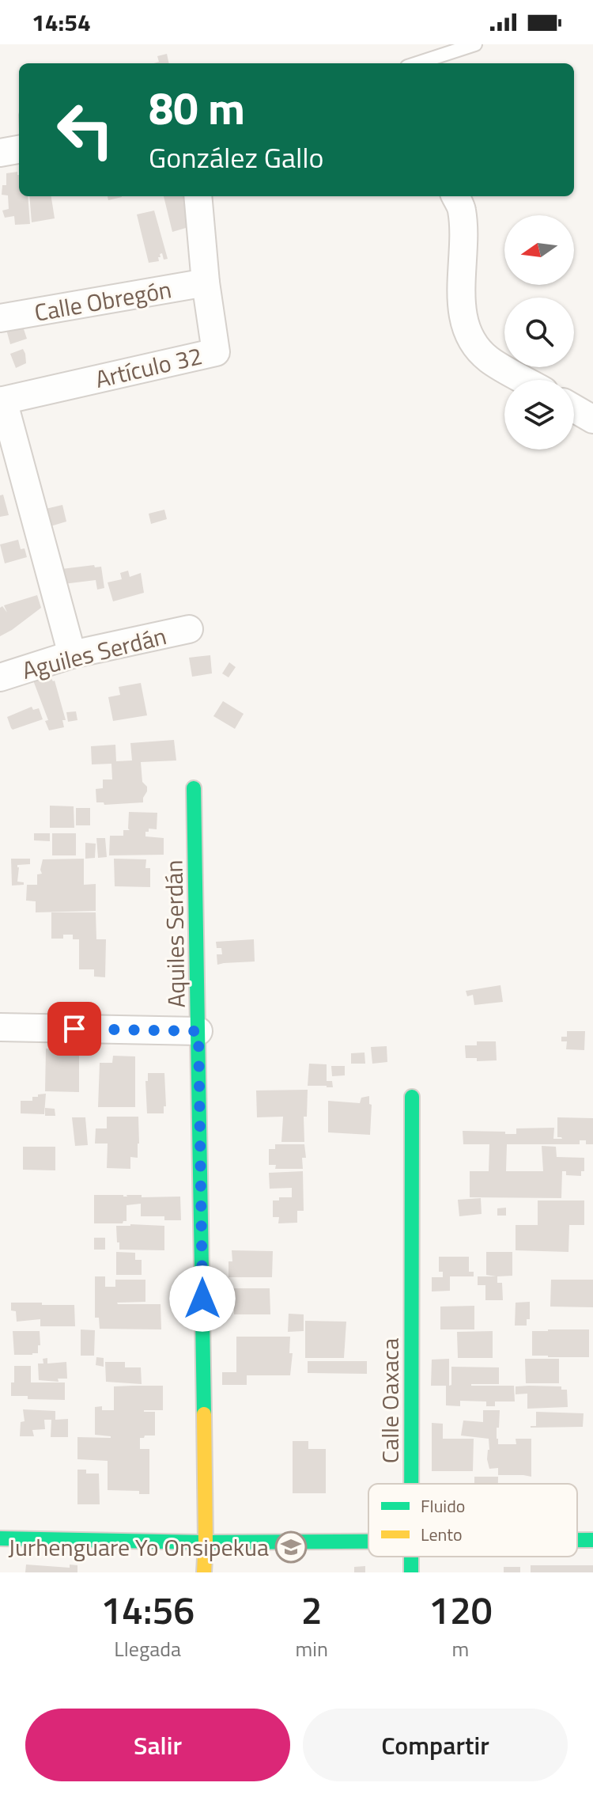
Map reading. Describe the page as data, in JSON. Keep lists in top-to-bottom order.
{
  "streets": {
    "street": [
      "Calle Obregón",
      "Artículo 32",
      "Aguiles Serdán",
      "Aquiles Serdán",
      "Calle Oaxaca"
    ]
  },
  "crossings": [
    ["Calle Obregón", "Artículo 32"]
  ],
  "places": {
    "school or university": ["Jurhenguare Yo Onsipekua"]
  },
  "legend": ["Fluido", "Lento"],
  "north": "left",
  "page": {
    "status": "14:54",
    "turn": ["80 m", "González Gallo"],
    "eta": [
      "14:56",
      "Llegada",
      "2",
      "min",
      "120",
      "m"
    ],
    "buttons": ["Salir", "Compartir"]
  }
}
